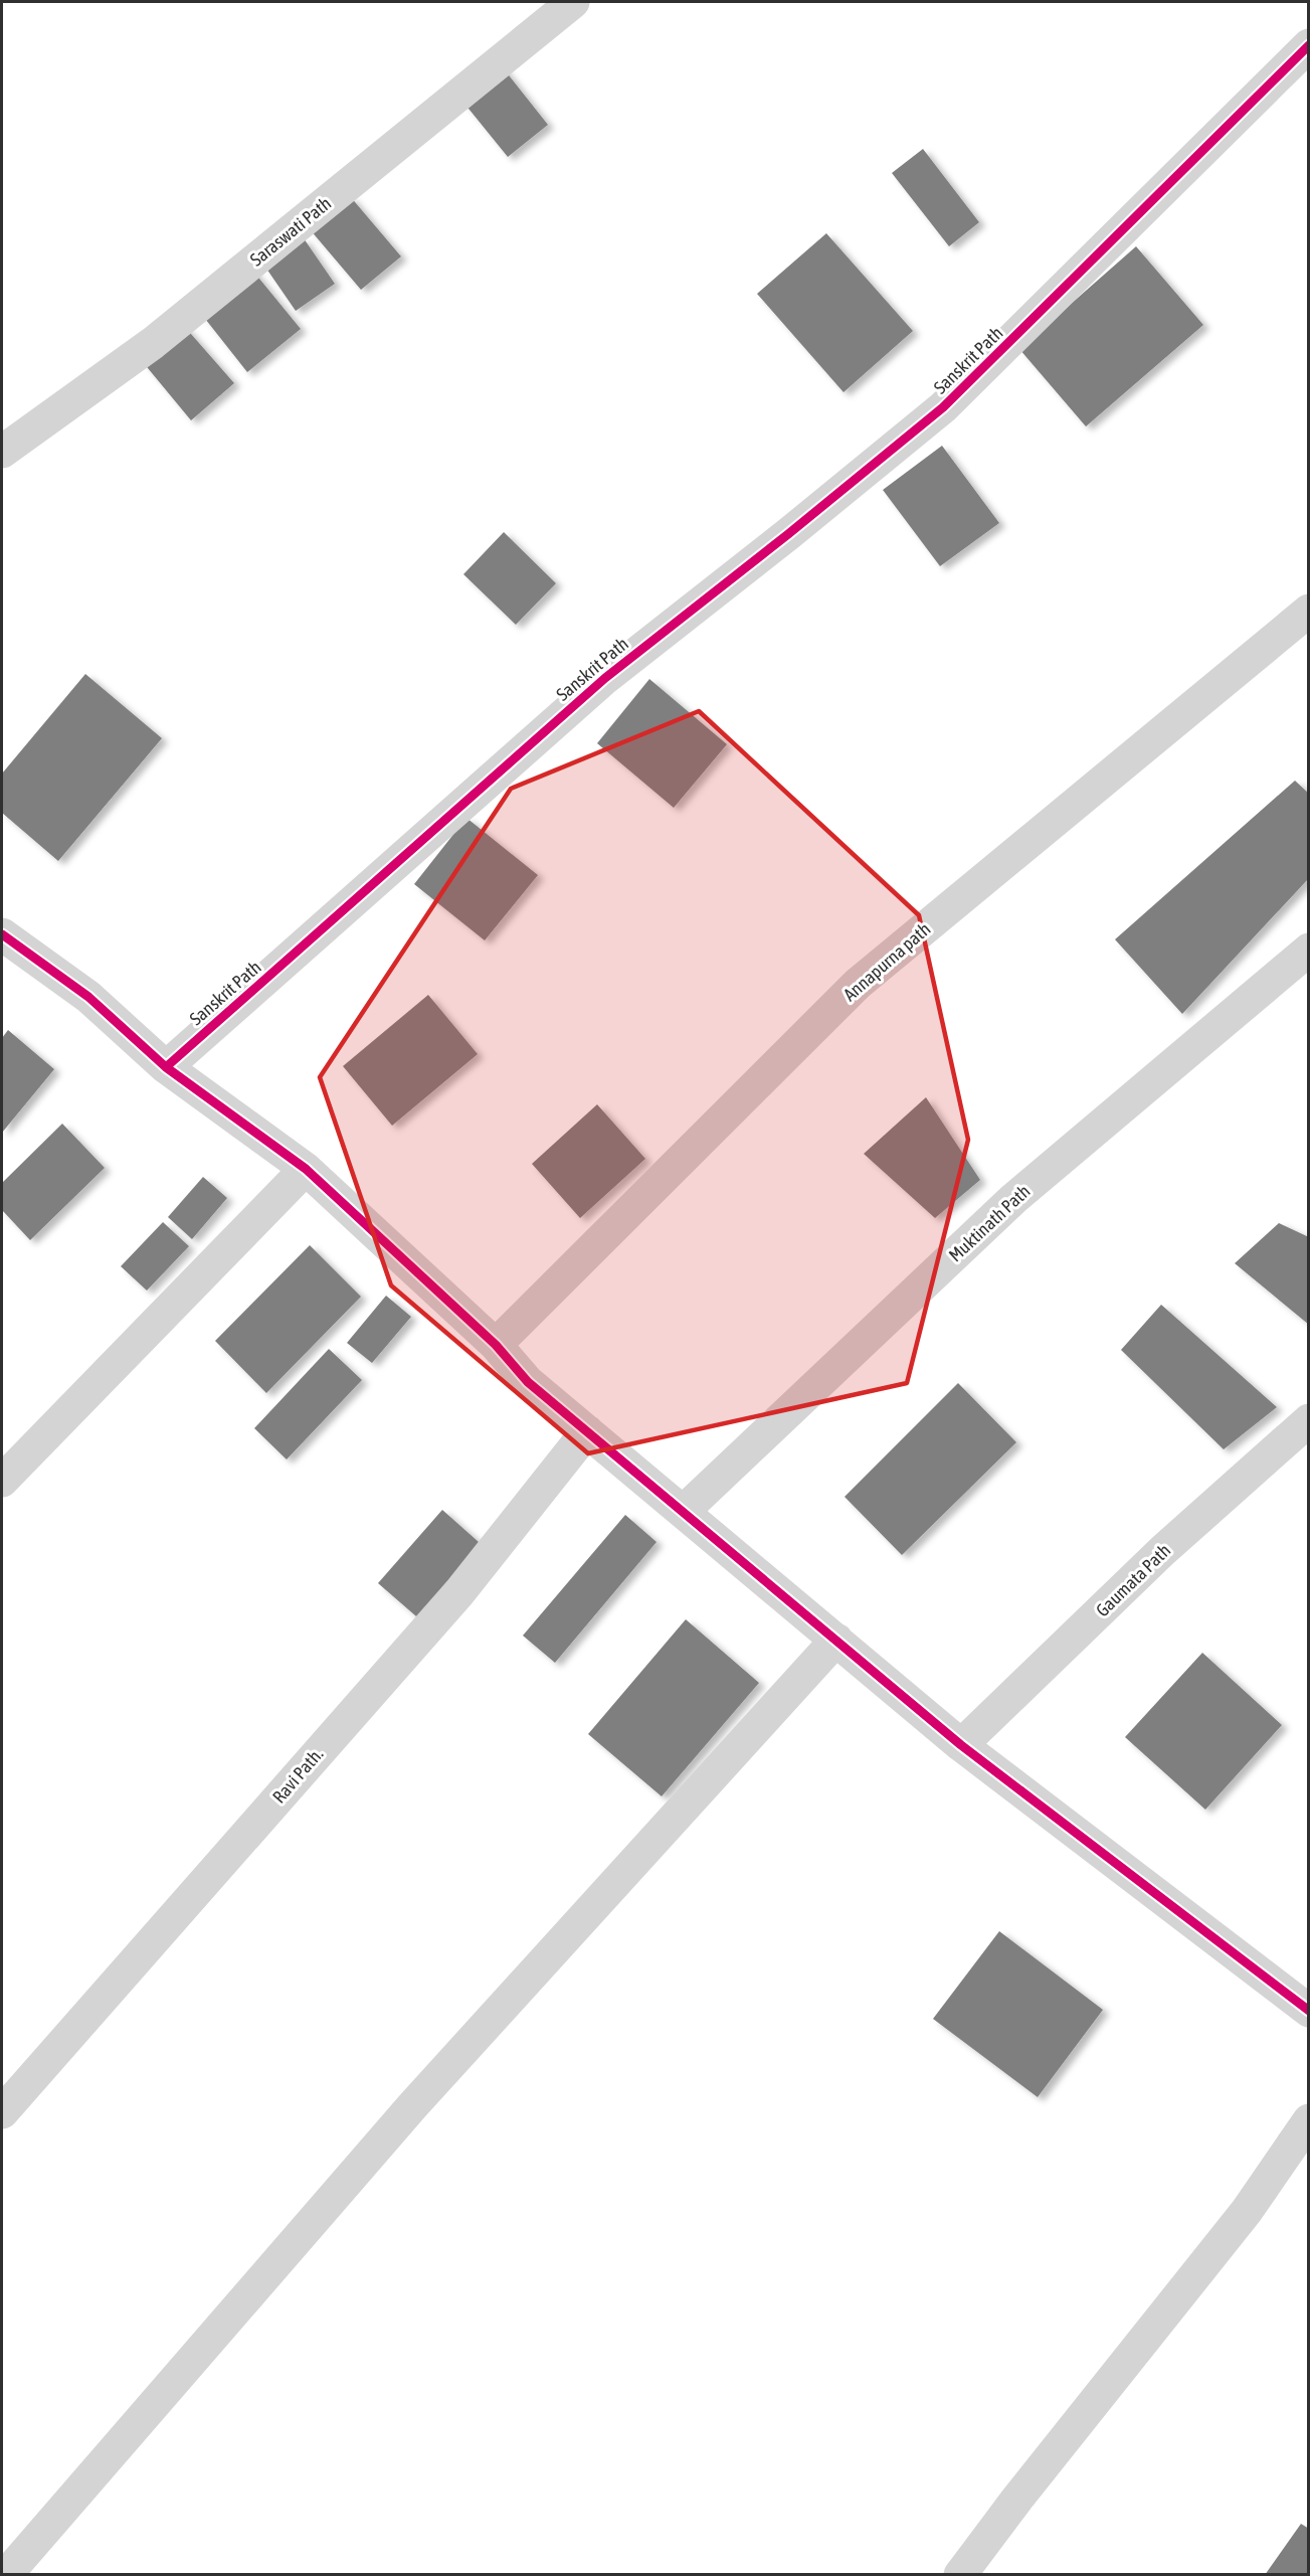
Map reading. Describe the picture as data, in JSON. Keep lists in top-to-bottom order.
{
  "streets": {
    "street": [
      "Saraswati Path",
      "Sanskrit Path",
      "Annapurna path",
      "Muktinath Path",
      "Gaumata Path",
      "Ravi Path."
    ]
  }
}
